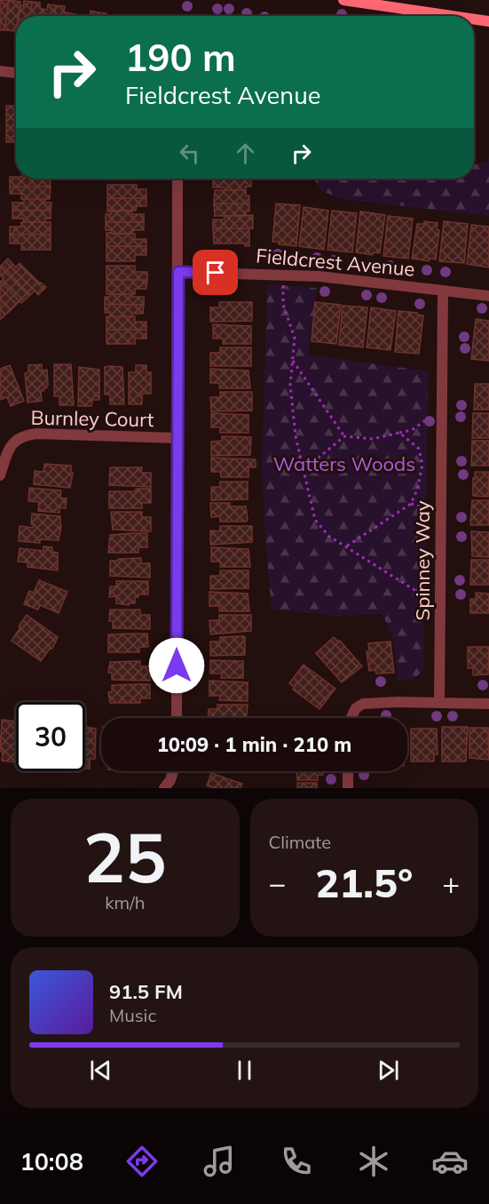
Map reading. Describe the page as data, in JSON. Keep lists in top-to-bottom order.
{
  "streets": {
    "street": ["Fieldcrest Avenue", "Burnley Court", "Spinney Way"]
  },
  "crossings": [
    ["Fieldcrest Avenue", "Spinney Way"]
  ],
  "parks": ["Watters Woods"],
  "page": {
    "turn": ["190 m", "Fieldcrest Avenue"],
    "limit": "30",
    "trip": "10:09 · 1 min · 210 m",
    "tile": [
      ["25", "km/h"],
      "Climate"
    ],
    "heat": ["−", "21.5°", "+"],
    "song": ["91.5 FM", "Music"],
    "tabs": "10:08"
  }
}
